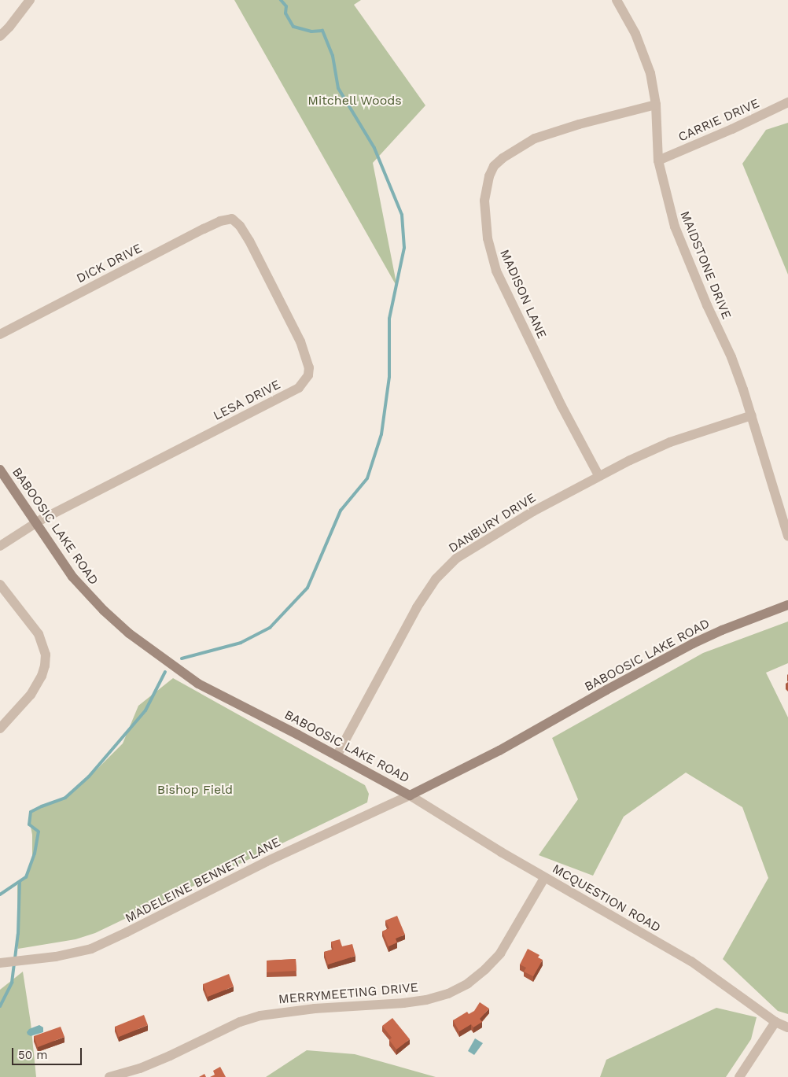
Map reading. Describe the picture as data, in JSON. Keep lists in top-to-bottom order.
{
  "streets": {
    "street": [
      "CARRIE DRIVE",
      "DICK DRIVE",
      "MAIDSTONE DRIVE",
      "MADISON LANE",
      "LESA DRIVE",
      "DANBURY DRIVE",
      "BABOOSIC LAKE ROAD",
      "MADELEINE BENNETT LANE",
      "MCQUESTION ROAD",
      "MERRYMEETING DRIVE"
    ]
  },
  "crossings": [
    ["CARRIE DRIVE", "MAIDSTONE DRIVE"],
    ["DICK DRIVE", "LESA DRIVE"],
    ["MAIDSTONE DRIVE", "MADISON LANE"],
    ["MAIDSTONE DRIVE", "DANBURY DRIVE"],
    ["MADISON LANE", "DANBURY DRIVE"],
    ["LESA DRIVE", "BABOOSIC LAKE ROAD"],
    ["DANBURY DRIVE", "BABOOSIC LAKE ROAD"],
    ["BABOOSIC LAKE ROAD", "MADELEINE BENNETT LANE"],
    ["BABOOSIC LAKE ROAD", "MCQUESTION ROAD"],
    ["MADELEINE BENNETT LANE", "MCQUESTION ROAD"],
    ["MCQUESTION ROAD", "MERRYMEETING DRIVE"]
  ],
  "parks": ["Mitchell Woods", "Bishop Field"],
  "scale_bar": "50 m"
}
